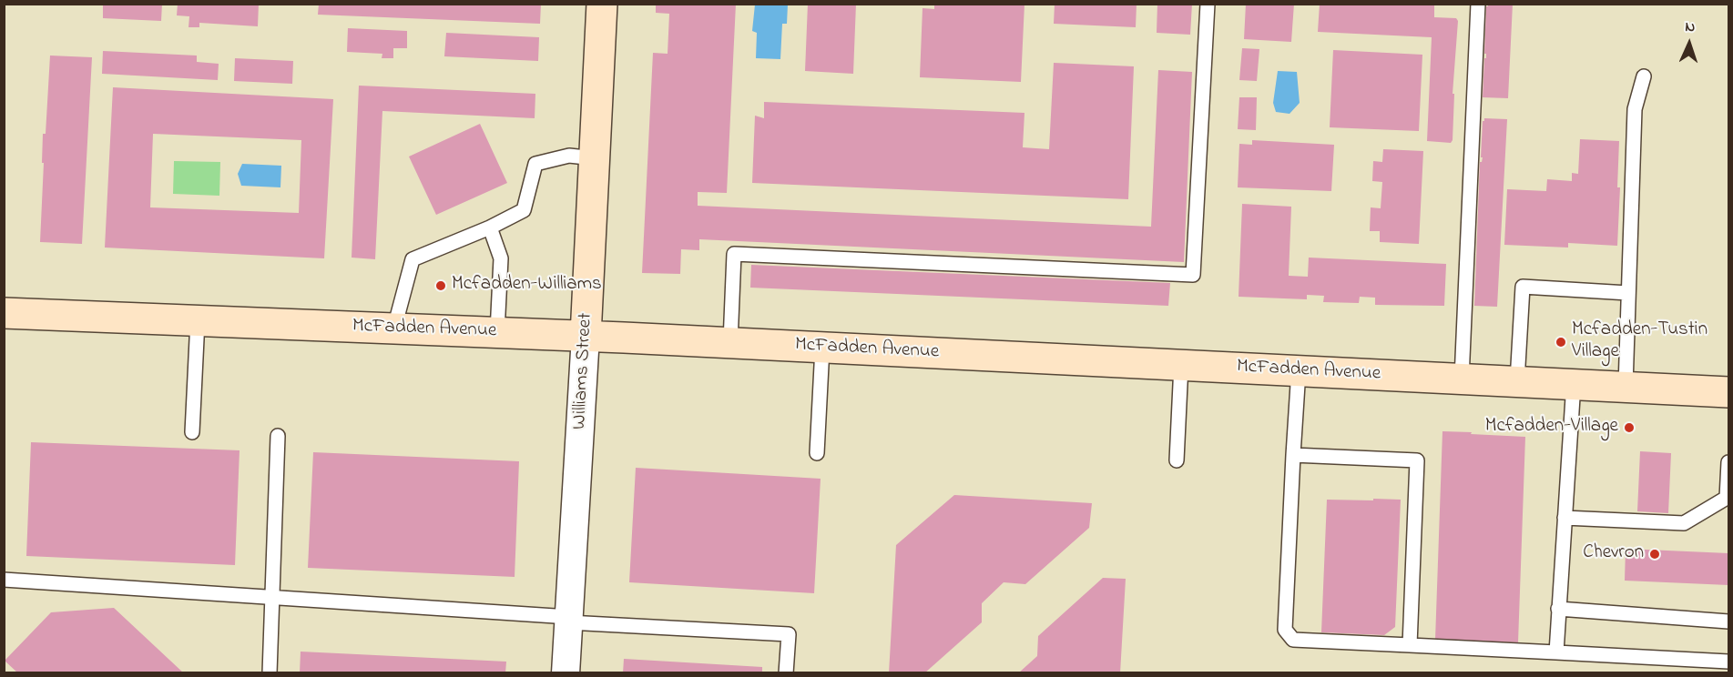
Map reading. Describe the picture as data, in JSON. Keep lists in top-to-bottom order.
{
  "streets": {
    "main road": ["McFadden Avenue", "Williams Street"]
  },
  "crossings": [
    ["McFadden Avenue", "Williams Street"]
  ],
  "places": [
    "Mcfadden-Williams",
    "Mcfadden-Tustin Village",
    "Mcfadden-Village",
    "Chevron"
  ],
  "north": "top"
}
